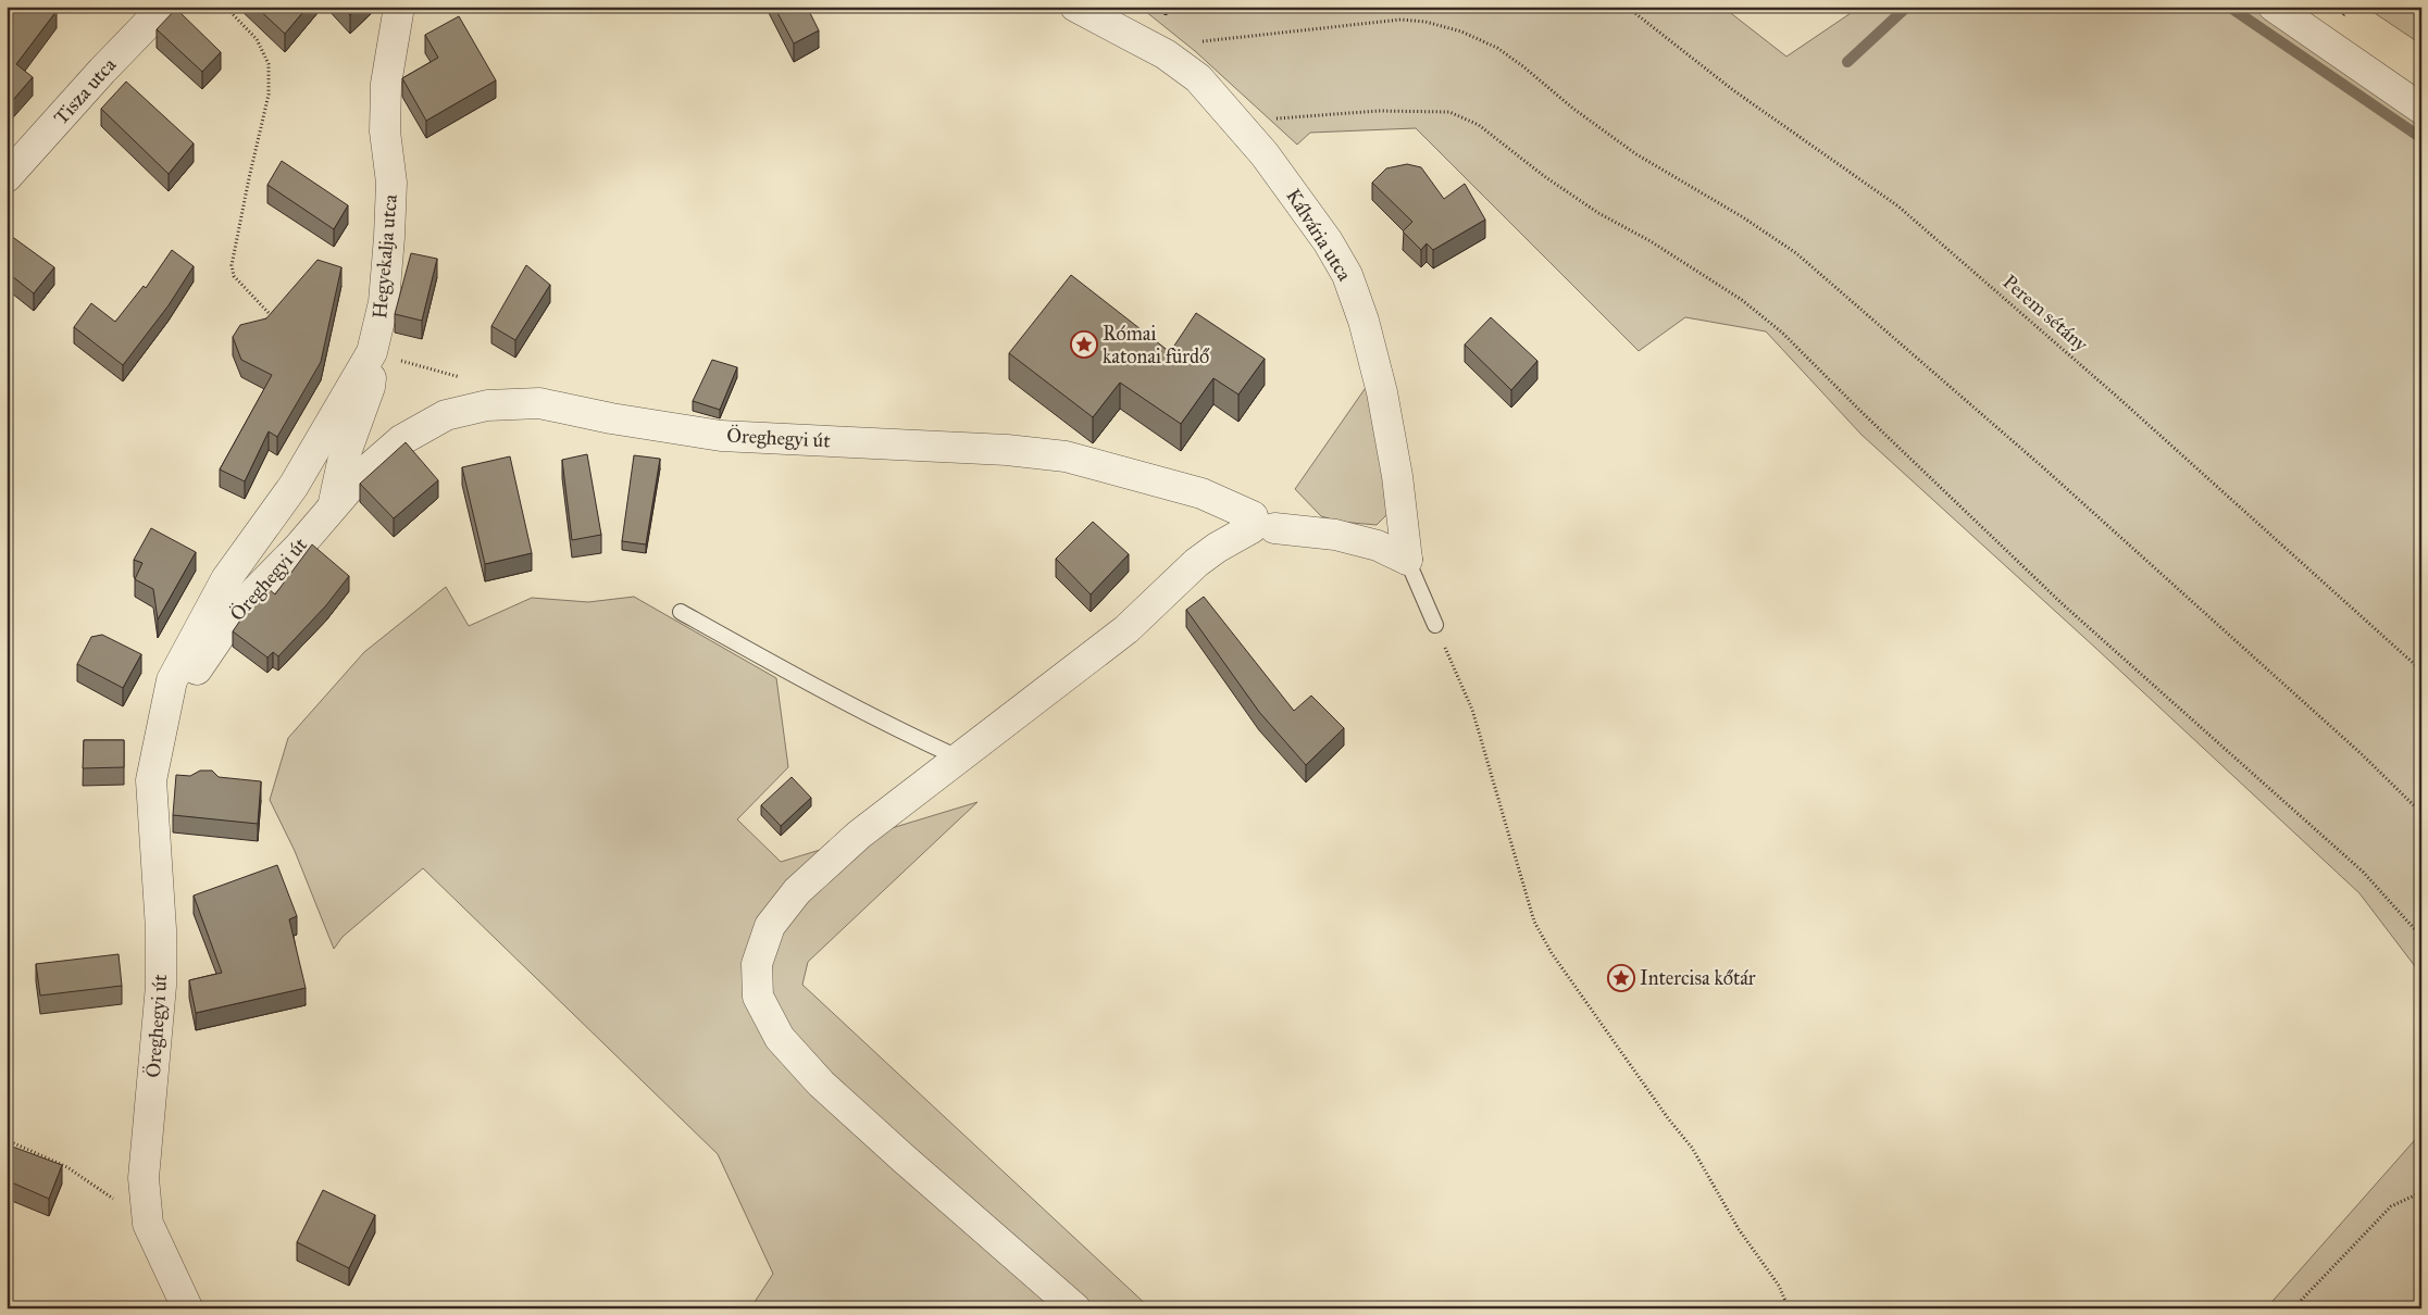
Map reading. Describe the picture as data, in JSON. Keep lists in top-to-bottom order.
{
  "streets": {
    "street": [
      "Tisza utca",
      "Kálvária utca",
      "Hegyekalja utca",
      "Öreghegyi út"
    ],
    "path": ["Perem sétány"]
  },
  "crossings": [
    ["Kálvária utca", "Öreghegyi út"],
    ["Hegyekalja utca", "Öreghegyi út"]
  ],
  "places": {
    "place": ["Római katonai fürdő", "Intercisa kőtár"]
  }
}
